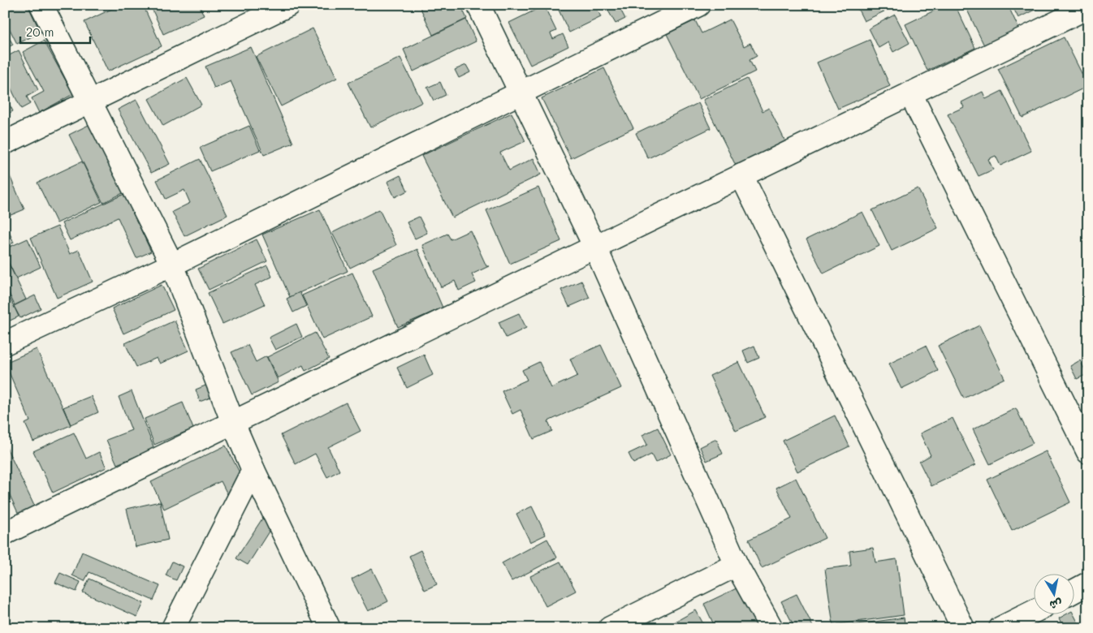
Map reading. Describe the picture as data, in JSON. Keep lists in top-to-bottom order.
{
  "scale_bar": "20 m",
  "north": "bottom"
}
